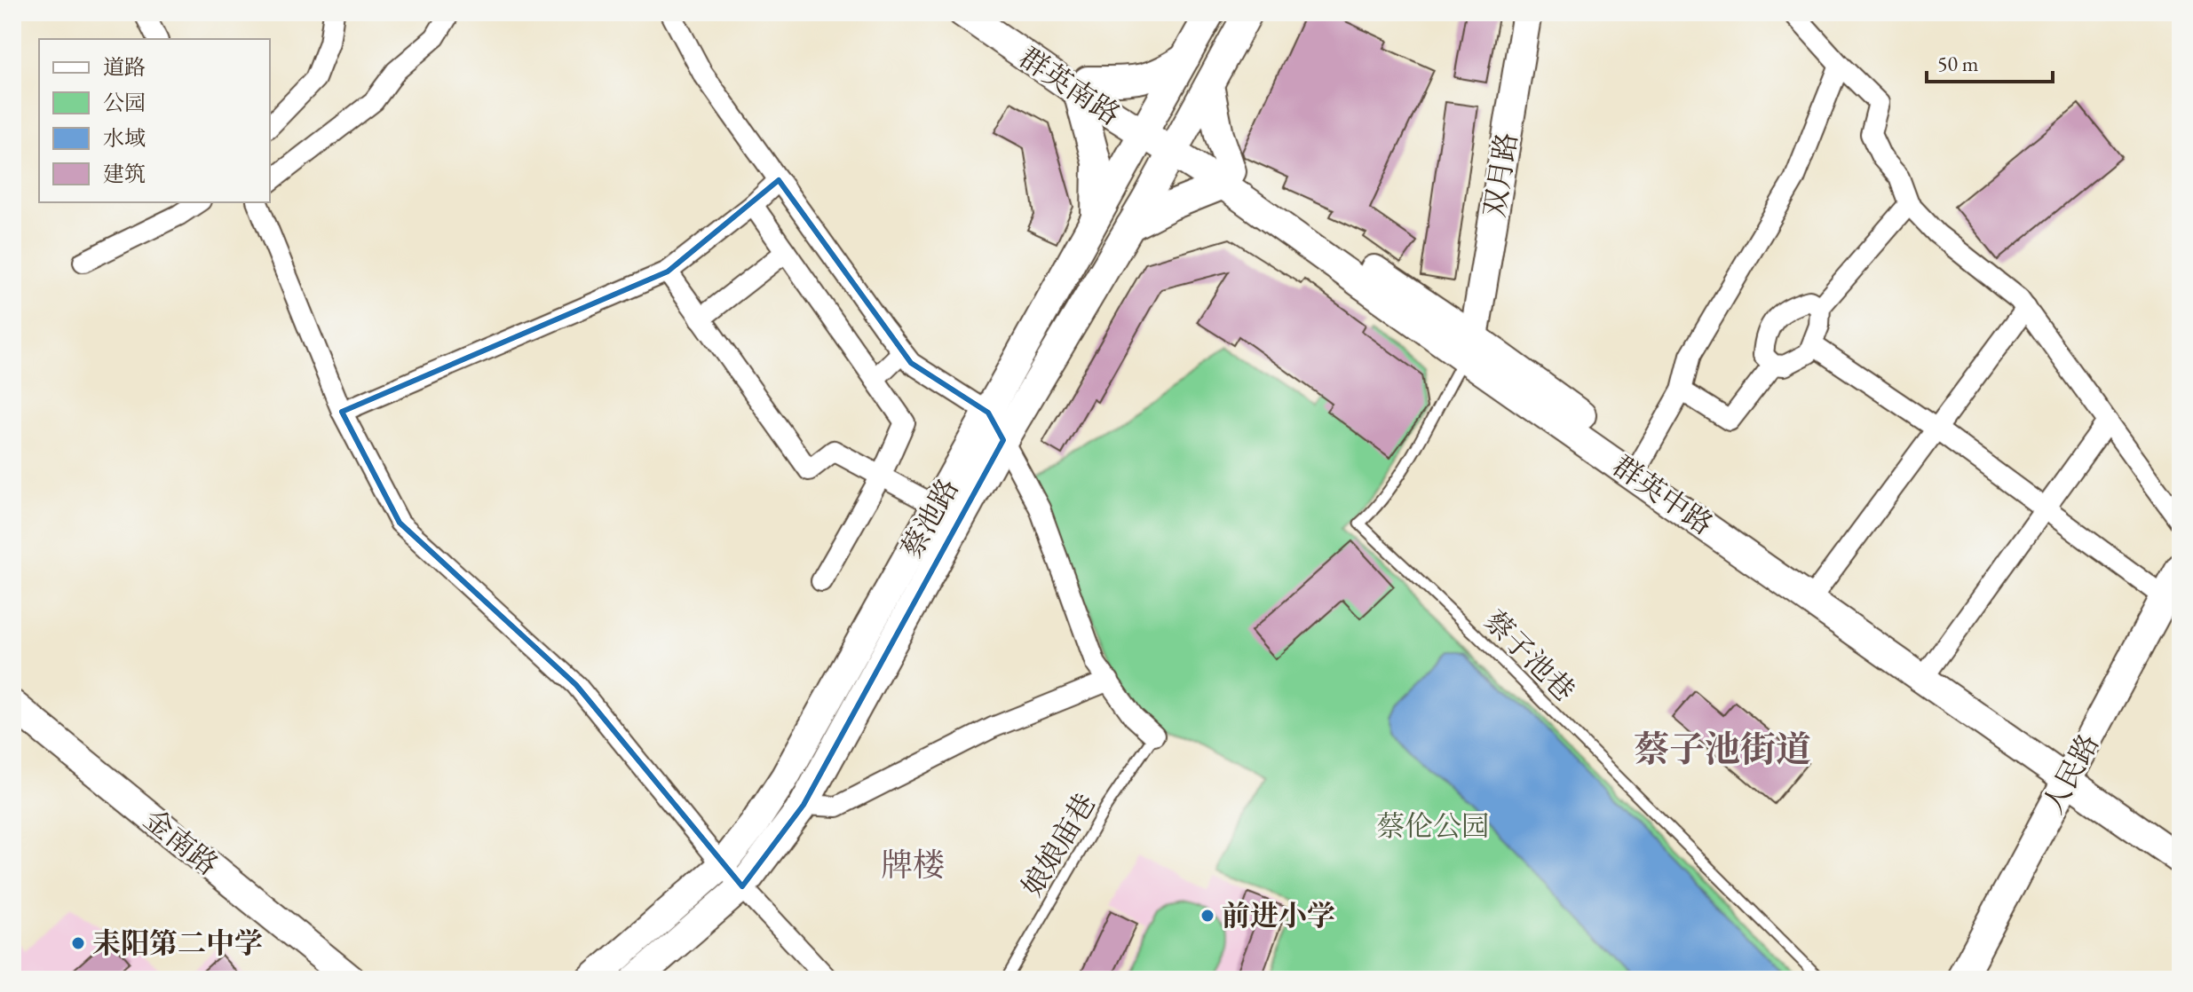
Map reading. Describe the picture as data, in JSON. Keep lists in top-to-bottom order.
{
  "streets": {
    "street": [
      "群英南路",
      "双月路",
      "群英中路",
      "蔡池路",
      "人民路",
      "金南路"
    ],
    "lane": ["蔡子池巷", "娘娘庙巷"]
  },
  "crossings": [
    ["群英南路", "群英中路"],
    ["群英南路", "蔡池路"],
    ["双月路", "群英中路"],
    ["双月路", "蔡子池巷"],
    ["群英中路", "蔡池路"],
    ["群英中路", "蔡子池巷"],
    ["群英中路", "人民路"]
  ],
  "districts": ["蔡子池街道", "牌楼"],
  "parks": ["蔡伦公园"],
  "places": ["前进小学", "耒阳第二中学"],
  "legend": [
    "道路",
    "公园",
    "水域",
    "建筑"
  ],
  "scale_bar": "50 m"
}
